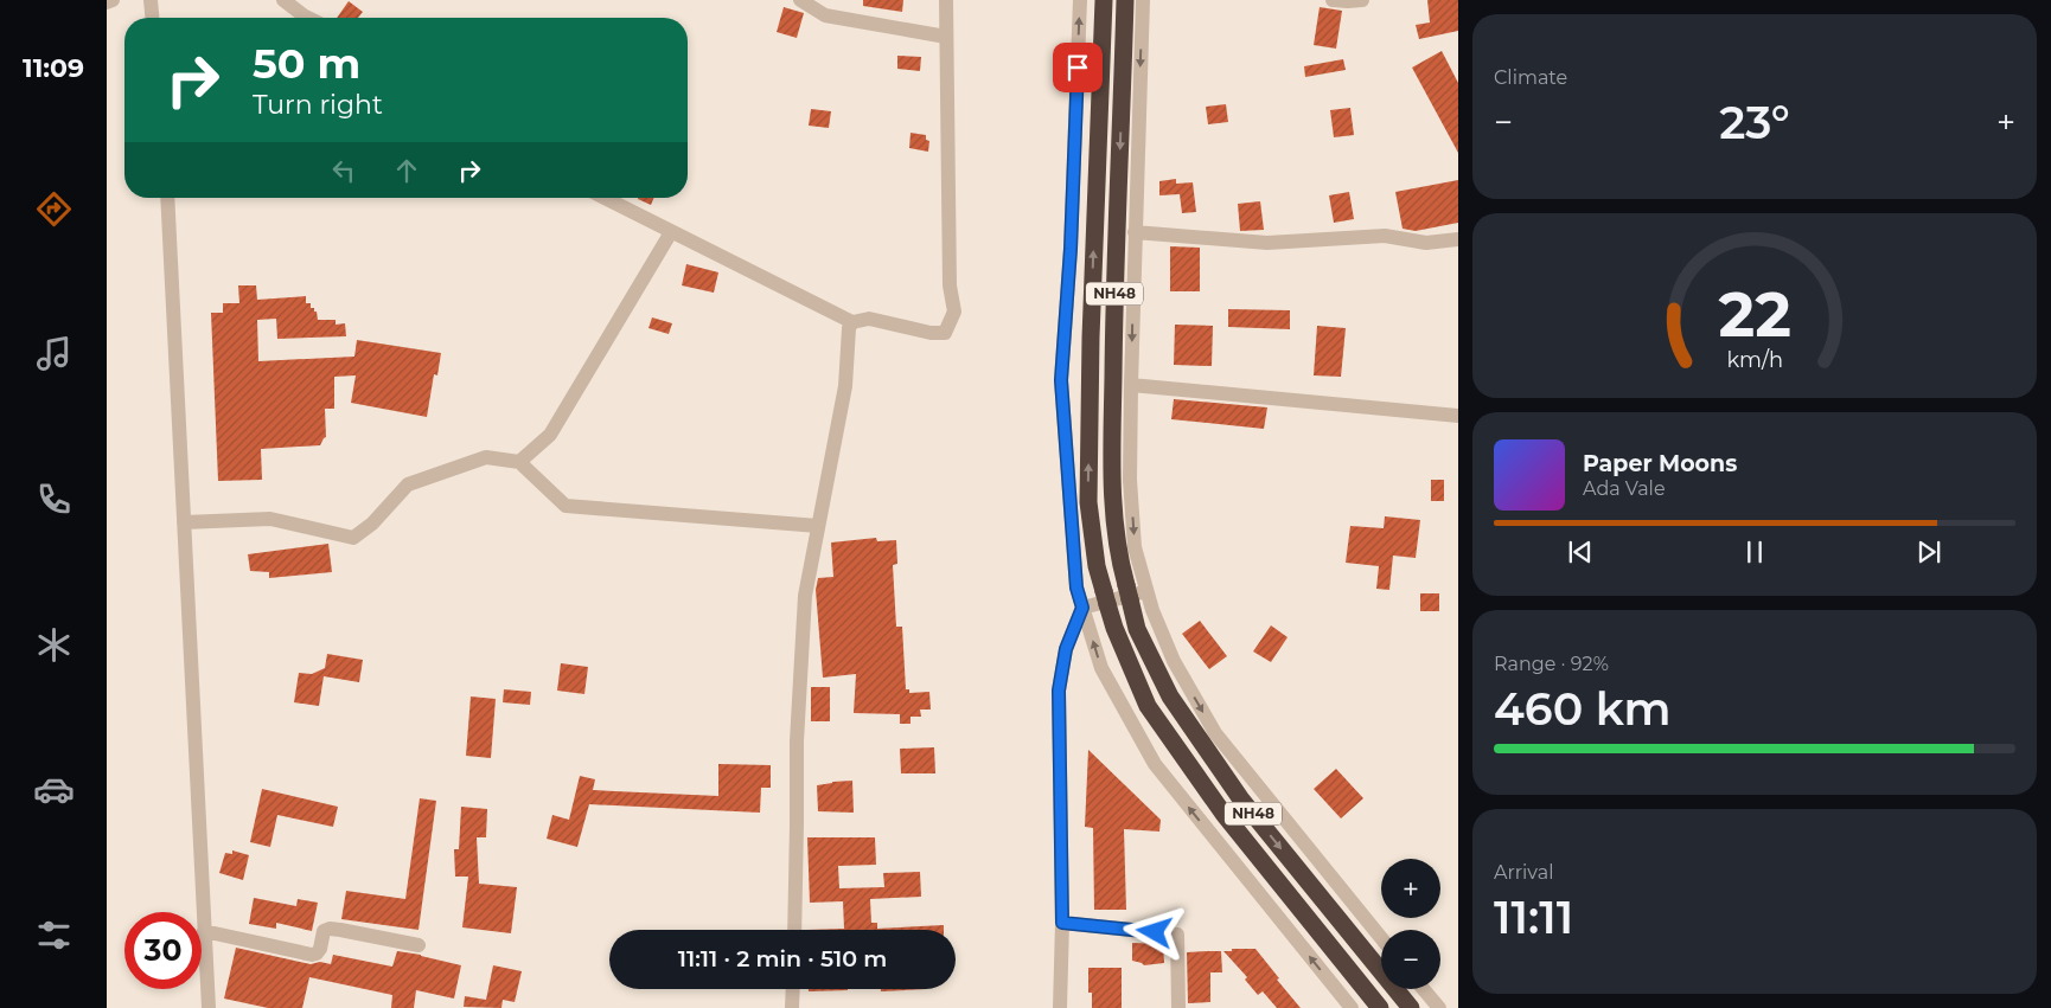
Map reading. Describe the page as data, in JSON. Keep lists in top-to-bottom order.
{
  "streets": {
    "highway": ["NH48"]
  },
  "page": {
    "tabs": "11:09",
    "tile": [
      "Climate",
      ["Range · 92%", "460 km"],
      ["Arrival", "11:11"]
    ],
    "turn": ["50 m", "Turn right"],
    "heat": ["−", "23°", "+"],
    "song": ["Paper Moons", "Ada Vale"],
    "map_buttons": ["+", "−"],
    "limit": "30",
    "trip": "11:11 · 2 min · 510 m",
    "gauge": ["22", "km/h"]
  }
}
